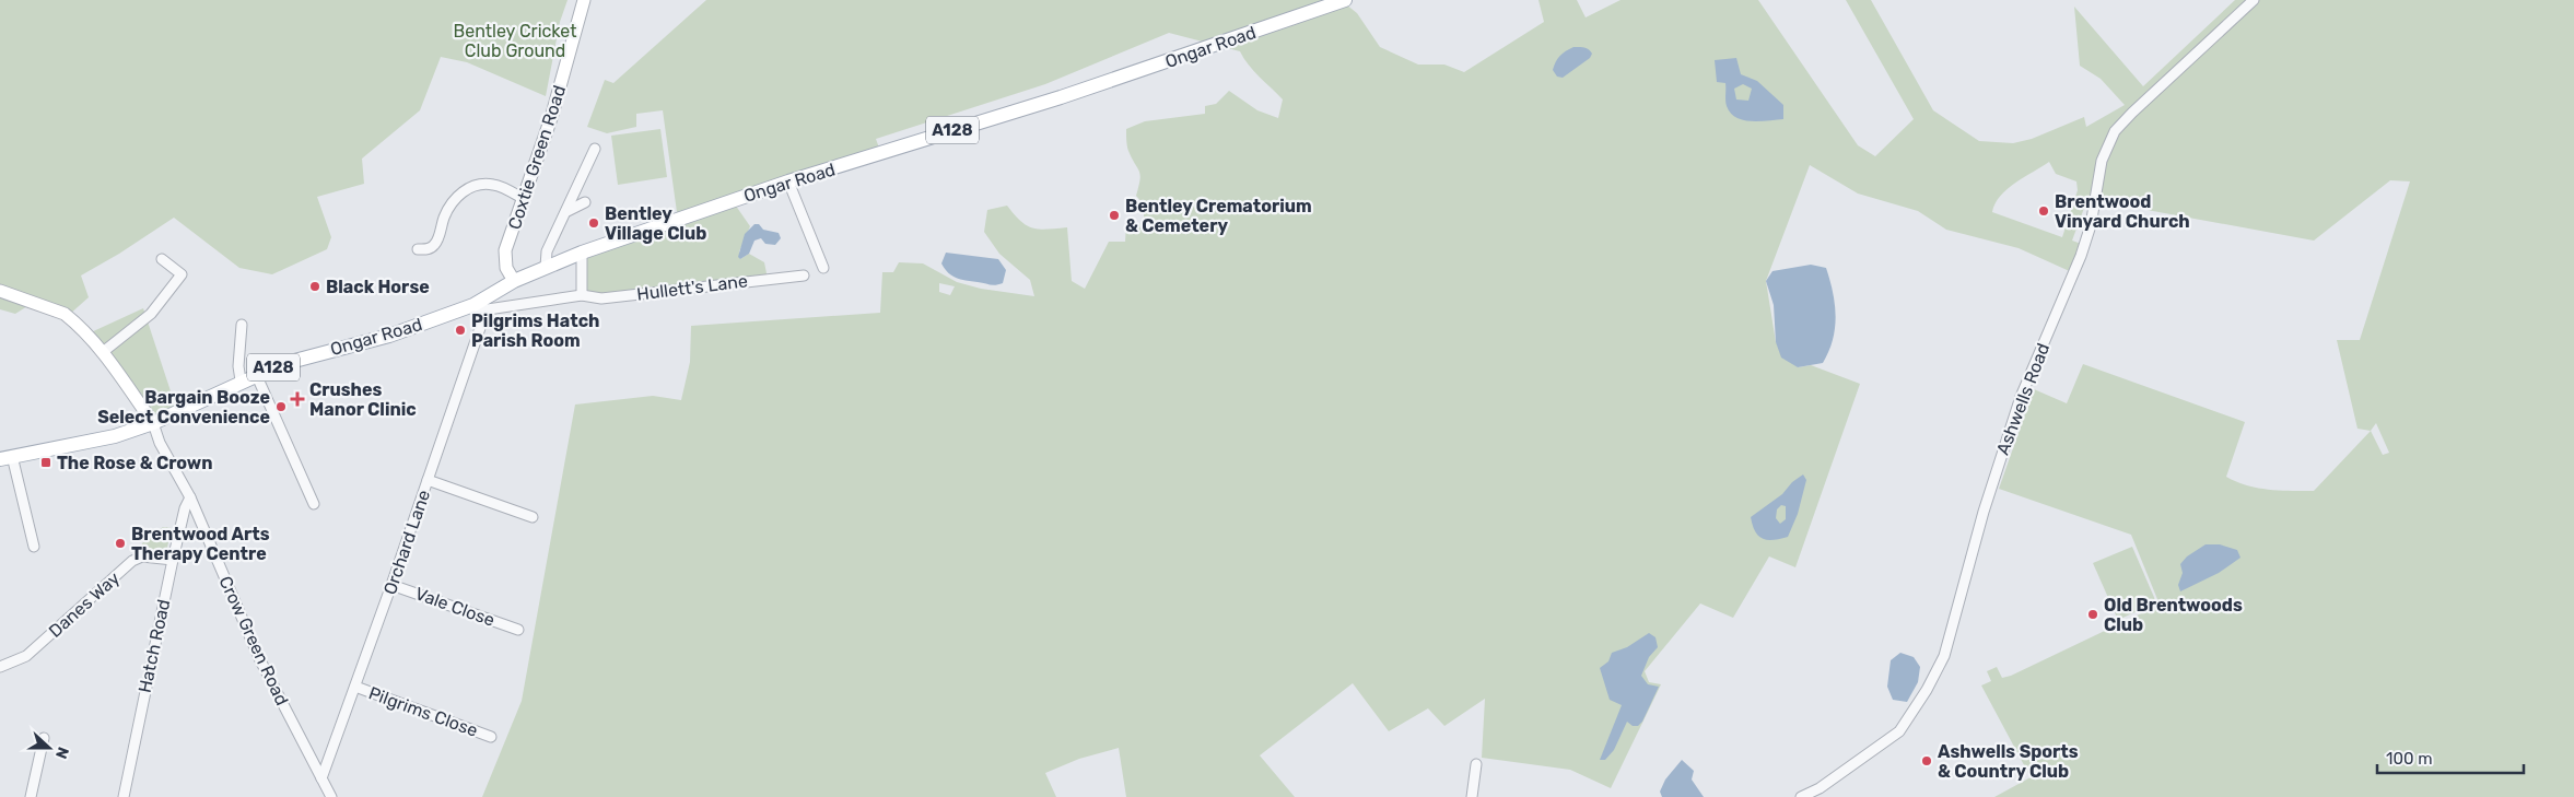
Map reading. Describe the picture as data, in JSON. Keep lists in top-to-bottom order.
{
  "streets": {
    "main road": ["Ongar Road", "A128"],
    "street": [
      "Coxtie Green Road",
      "Hullett's Lane",
      "Ashwells Road",
      "Orchard Lane",
      "Danes Way",
      "Vale Close",
      "Crow Green Road",
      "Hatch Road",
      "Pilgrims Close"
    ]
  },
  "crossings": [
    ["Ongar Road", "Coxtie Green Road"],
    ["Ongar Road", "Hullett's Lane"],
    ["Ongar Road", "Orchard Lane"],
    ["Ongar Road", "Crow Green Road"],
    ["Hullett's Lane", "Orchard Lane"],
    ["Orchard Lane", "Vale Close"],
    ["Orchard Lane", "Crow Green Road"],
    ["Orchard Lane", "Pilgrims Close"],
    ["Danes Way", "Hatch Road"],
    ["Crow Green Road", "Hatch Road"]
  ],
  "parks": ["Bentley Cricket Club Ground"],
  "places": {
    "other": [
      "Brentwood Vinyard Church",
      "Bentley Crematorium & Cemetery",
      "Bentley Village Club",
      "Black Horse",
      "Pilgrims Hatch Parish Room",
      "Bargain Booze Select Convenience",
      "Brentwood Arts Therapy Centre",
      "Old Brentwoods Club",
      "Ashwells Sports & Country Club"
    ],
    "health": ["Crushes Manor Clinic"],
    "transit": ["The Rose & Crown"]
  },
  "scale_bar": "100 m",
  "north": "right"
}
